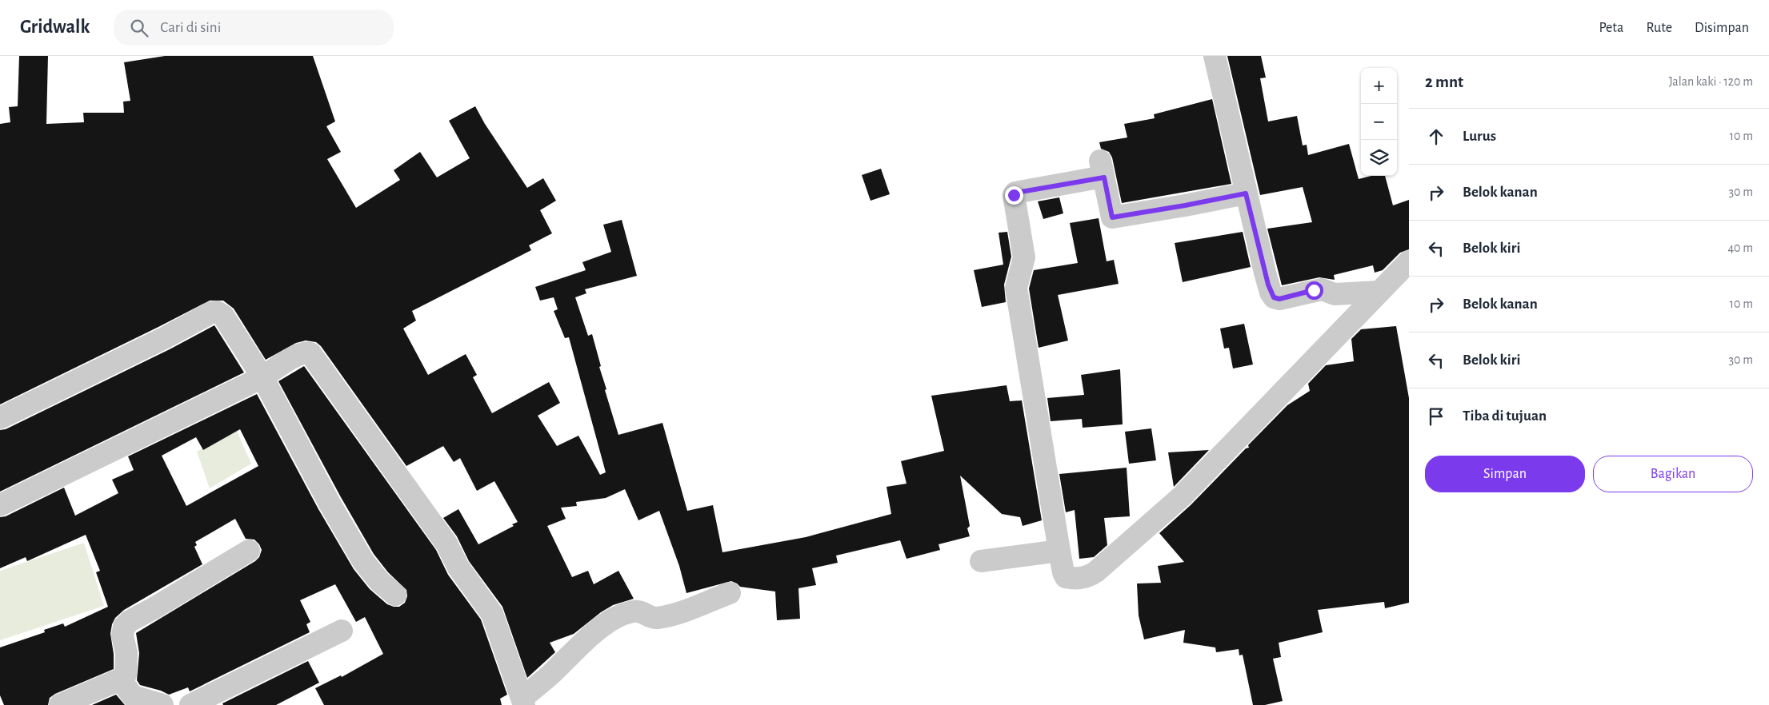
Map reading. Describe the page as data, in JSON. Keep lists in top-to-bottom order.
{
  "page": {
    "header": "Gridwalk",
    "search": "Cari di sini",
    "nav": ["Peta", "Rute", "Disimpan"],
    "heading": ["2 mnt", "Jalan kaki · 120 m"],
    "map_buttons": ["+", "−"],
    "list": [
      ["Lurus", "10 m"],
      ["Belok kanan", "30 m"],
      ["Belok kiri", "40 m"],
      ["Belok kanan", "10 m"],
      ["Belok kiri", "30 m"],
      "Tiba di tujuan"
    ],
    "buttons": ["Simpan", "Bagikan"]
  }
}
